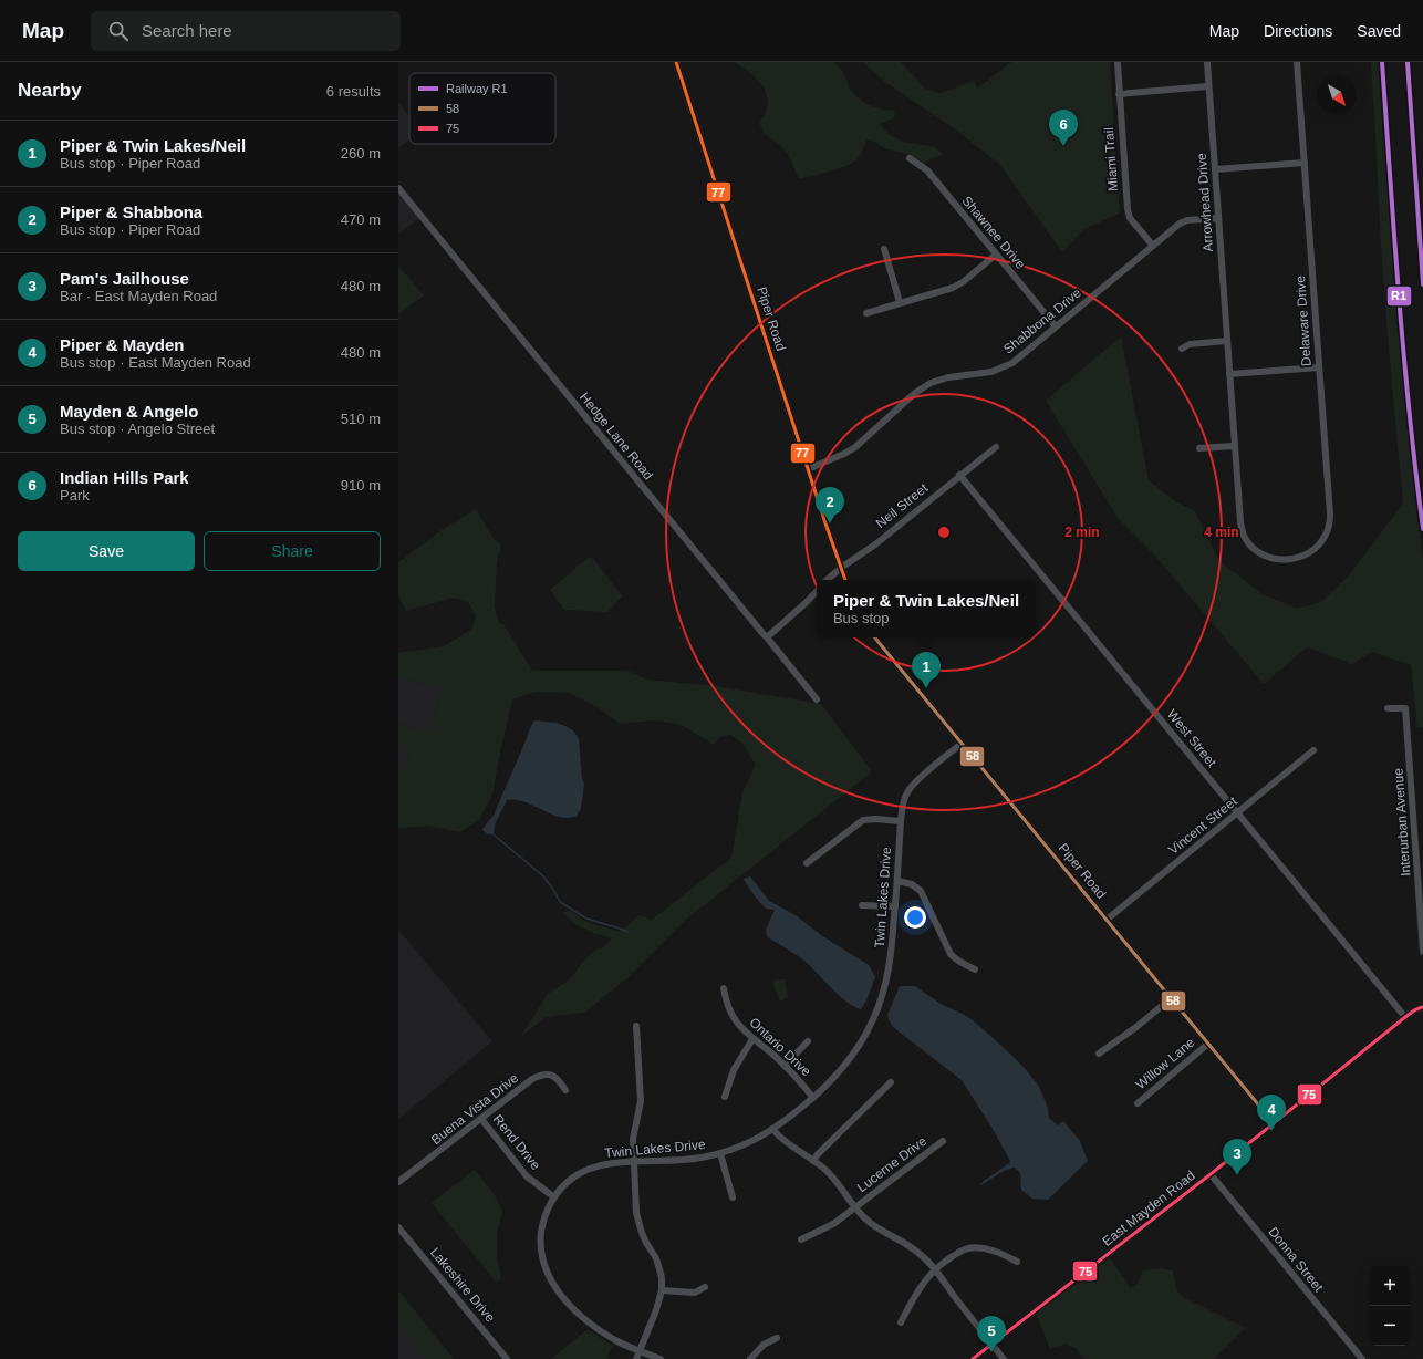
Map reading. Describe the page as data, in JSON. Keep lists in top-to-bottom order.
{
  "streets": {
    "street": [
      "Miami Trail",
      "Arrowhead Drive",
      "Shawnee Drive",
      "Piper Road",
      "Shabbona Drive",
      "Delaware Drive",
      "Hedge Lane Road",
      "Neil Street",
      "West Street",
      "Interurban Avenue",
      "Vincent Street",
      "Twin Lakes Drive",
      "Ontario Drive",
      "Willow Lane",
      "Buena Vista Drive",
      "Rend Drive",
      "Lucerne Drive",
      "East Mayden Road",
      "Donna Street",
      "Lakeshire Drive"
    ]
  },
  "crossings": [
    ["Miami Trail", "Shabbona Drive"],
    ["Arrowhead Drive", "Shabbona Drive"],
    ["Arrowhead Drive", "Delaware Drive"],
    ["Shawnee Drive", "Shabbona Drive"],
    ["Piper Road", "Shabbona Drive"],
    ["Piper Road", "Neil Street"],
    ["Piper Road", "Vincent Street"],
    ["Piper Road", "Twin Lakes Drive"],
    ["Piper Road", "Willow Lane"],
    ["Piper Road", "East Mayden Road"],
    ["Neil Street", "West Street"],
    ["West Street", "Vincent Street"],
    ["West Street", "East Mayden Road"],
    ["Twin Lakes Drive", "Ontario Drive"],
    ["Twin Lakes Drive", "Rend Drive"],
    ["Buena Vista Drive", "Rend Drive"],
    ["East Mayden Road", "Donna Street"]
  ],
  "lines": [
    "rail line R1",
    "transit line 77",
    "transit line 58",
    "transit line 75"
  ],
  "legend": ["Railway R1", "58", "75"],
  "north": "bottom right",
  "page": {
    "header": "Map",
    "search": "Search here",
    "nav": ["Map", "Directions", "Saved"],
    "heading": ["Nearby", "6 results"],
    "pins": [
      "6",
      "2",
      "1",
      "4",
      "3",
      "5"
    ],
    "list": [
      {
        "mark": "1",
        "name": "Piper & Twin Lakes/Neil",
        "note": "Bus stop · Piper Road",
        "value": "260 m"
      },
      {
        "mark": "2",
        "name": "Piper & Shabbona",
        "note": "Bus stop · Piper Road",
        "value": "470 m"
      },
      {
        "mark": "3",
        "name": "Pam's Jailhouse",
        "note": "Bar · East Mayden Road",
        "value": "480 m"
      },
      {
        "mark": "4",
        "name": "Piper & Mayden",
        "note": "Bus stop · East Mayden Road",
        "value": "480 m"
      },
      {
        "mark": "5",
        "name": "Mayden & Angelo",
        "note": "Bus stop · Angelo Street",
        "value": "510 m"
      },
      {
        "mark": "6",
        "name": "Indian Hills Park",
        "note": "Park",
        "value": "910 m"
      }
    ],
    "buttons": ["Save", "Share"],
    "popup": ["Piper & Twin Lakes/Neil", "Bus stop"],
    "map_buttons": ["+", "−"]
  },
  "rings": ["2 min", "4 min"]
}
